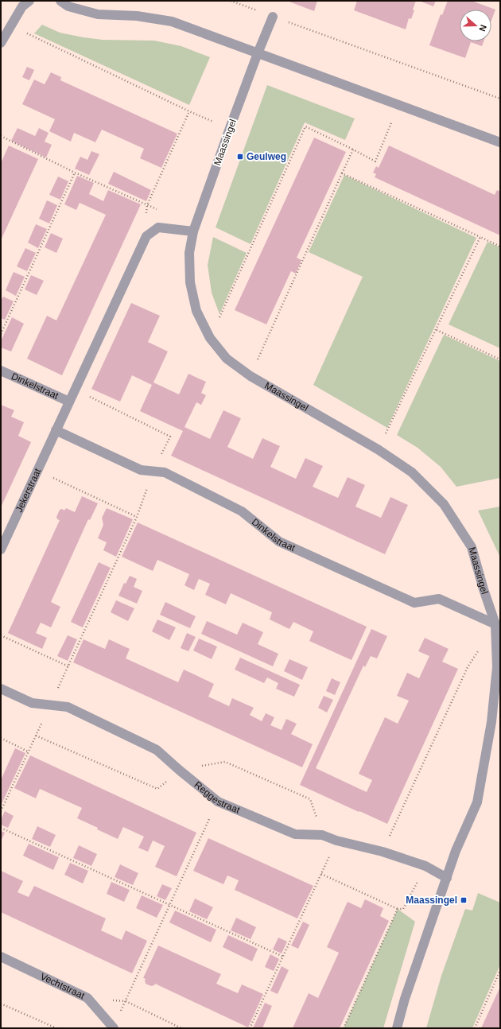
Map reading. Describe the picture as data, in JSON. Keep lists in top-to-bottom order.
{
  "streets": {
    "street": [
      "Maassingel",
      "Dinkelstraat",
      "Jekerstraat",
      "Reggestraat",
      "Vechtstraat"
    ]
  },
  "crossings": [
    ["Maassingel", "Dinkelstraat"],
    ["Maassingel", "Reggestraat"],
    ["Dinkelstraat", "Jekerstraat"]
  ],
  "places": {
    "transit": ["Geulweg", "Maassingel"]
  },
  "north": "right"
}
